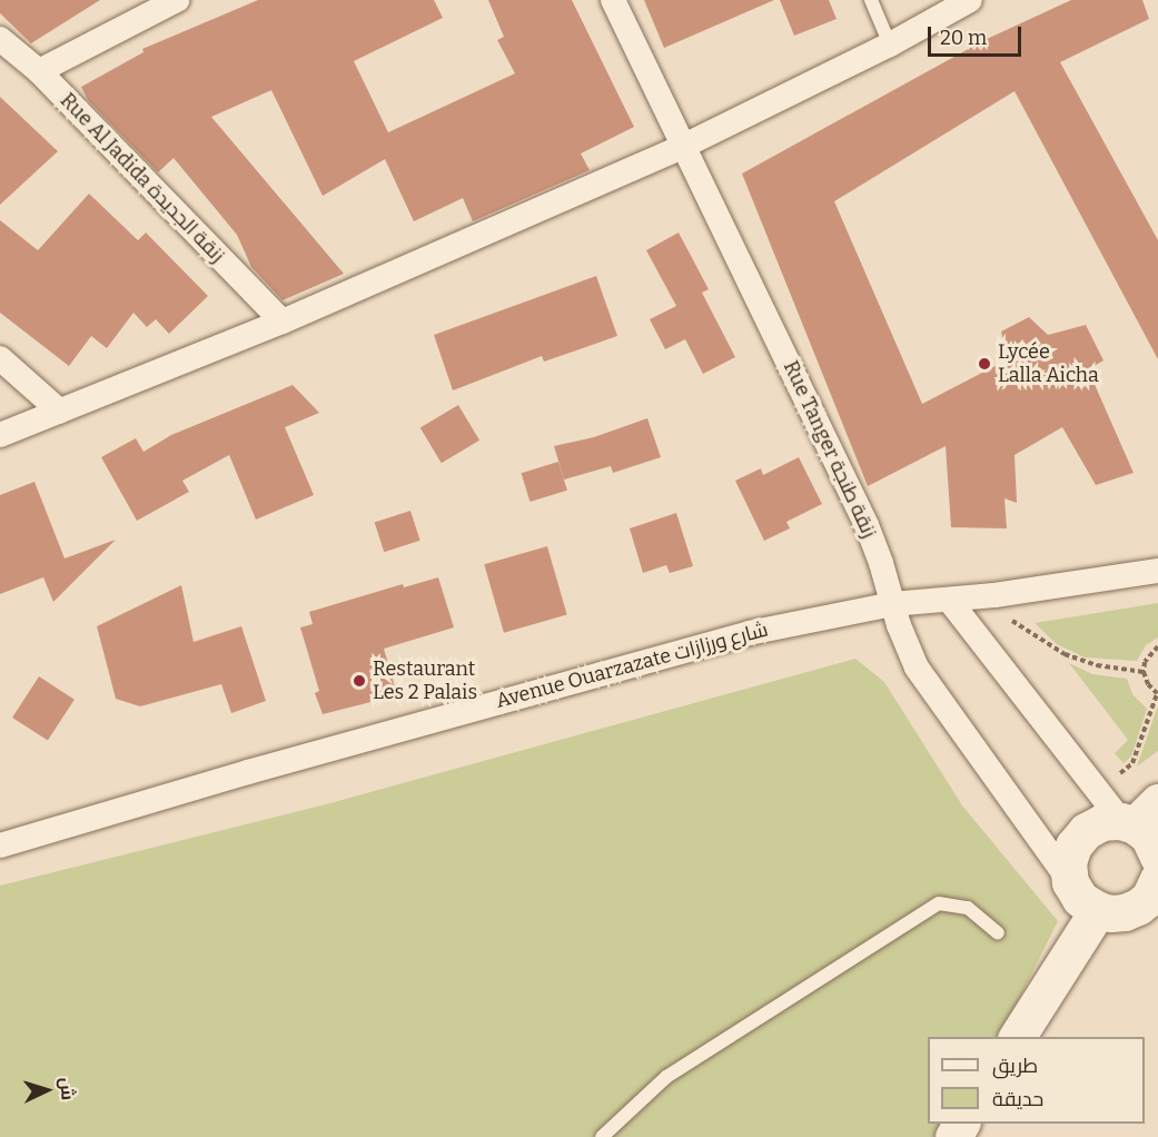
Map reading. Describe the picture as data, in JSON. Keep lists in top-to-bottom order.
{
  "streets": {
    "street": ["Rue Al Jadida زنقة الجديدة", "Rue Tanger زنقة طنجة", "Avenue Ouarzazate شارع ورزازات"]
  },
  "crossings": [
    ["Rue Tanger زنقة طنجة", "Avenue Ouarzazate شارع ورزازات"]
  ],
  "places": ["Lycée Lalla Aicha", "Restaurant Les 2 Palais"],
  "legend": ["طريق", "حديقة"],
  "scale_bar": "20 m",
  "north": "right"
}
